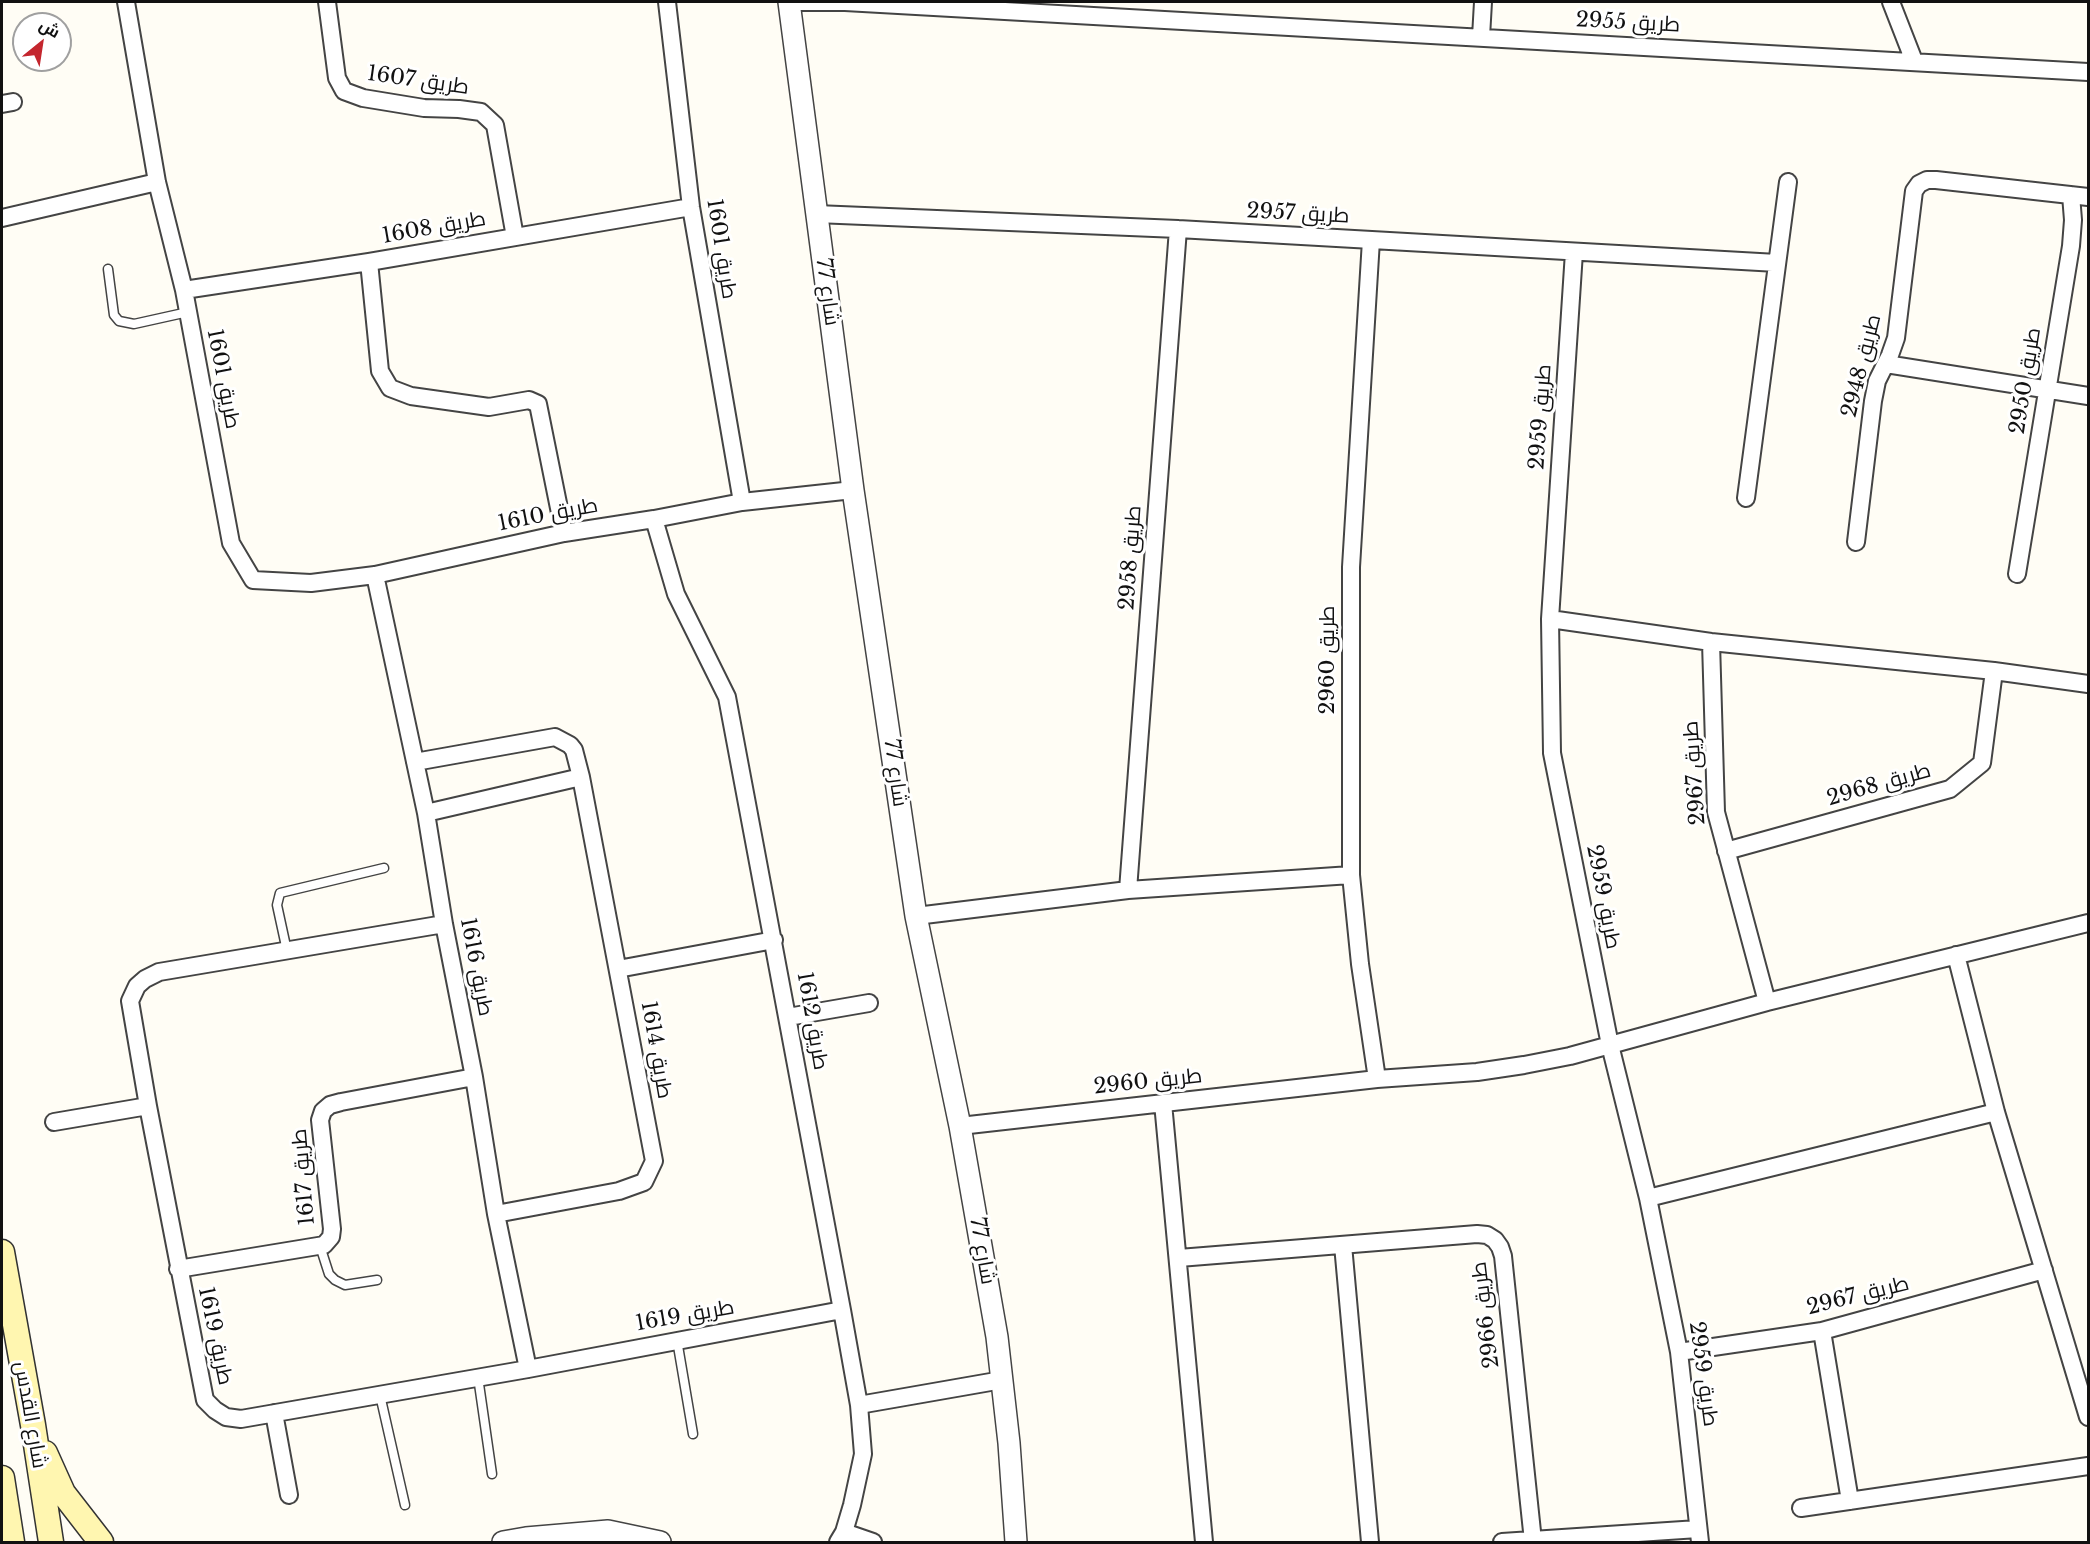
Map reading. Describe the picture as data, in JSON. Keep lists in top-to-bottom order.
{
  "streets": {
    "main road": ["شارع القدس"],
    "street": [
      "طريق 2955",
      "طريق 1607",
      "طريق 2957",
      "طريق 1608",
      "طريق 1601",
      "شارع 77",
      "طريق 2948",
      "طريق 2950",
      "طريق 2959",
      "طريق 1610",
      "طريق 2958",
      "طريق 2960",
      "طريق 2967",
      "طريق 2968",
      "طريق 1616",
      "طريق 1612",
      "طريق 1614",
      "طريق 1617",
      "طريق 2966",
      "طريق 1619"
    ]
  },
  "crossings": [
    ["طريق 2955", "شارع 77"],
    ["طريق 1607", "طريق 1608"],
    ["طريق 2957", "شارع 77"],
    ["طريق 2957", "طريق 2959"],
    ["طريق 2957", "طريق 2958"],
    ["طريق 2957", "طريق 2960"],
    ["طريق 1608", "طريق 1601"],
    ["طريق 1601", "طريق 1610"],
    ["شارع 77", "طريق 1610"],
    ["شارع 77", "طريق 2960"],
    ["طريق 2948", "طريق 2950"],
    ["طريق 2959", "طريق 2960"],
    ["طريق 2959", "طريق 2967"],
    ["طريق 1610", "طريق 1616"],
    ["طريق 1610", "طريق 1612"],
    ["طريق 2967", "طريق 2968"],
    ["طريق 1616", "طريق 1614"],
    ["طريق 1616", "طريق 1617"],
    ["طريق 1616", "طريق 1619"],
    ["طريق 1612", "طريق 1619"],
    ["طريق 1617", "طريق 1619"]
  ],
  "north": "top right"
}
